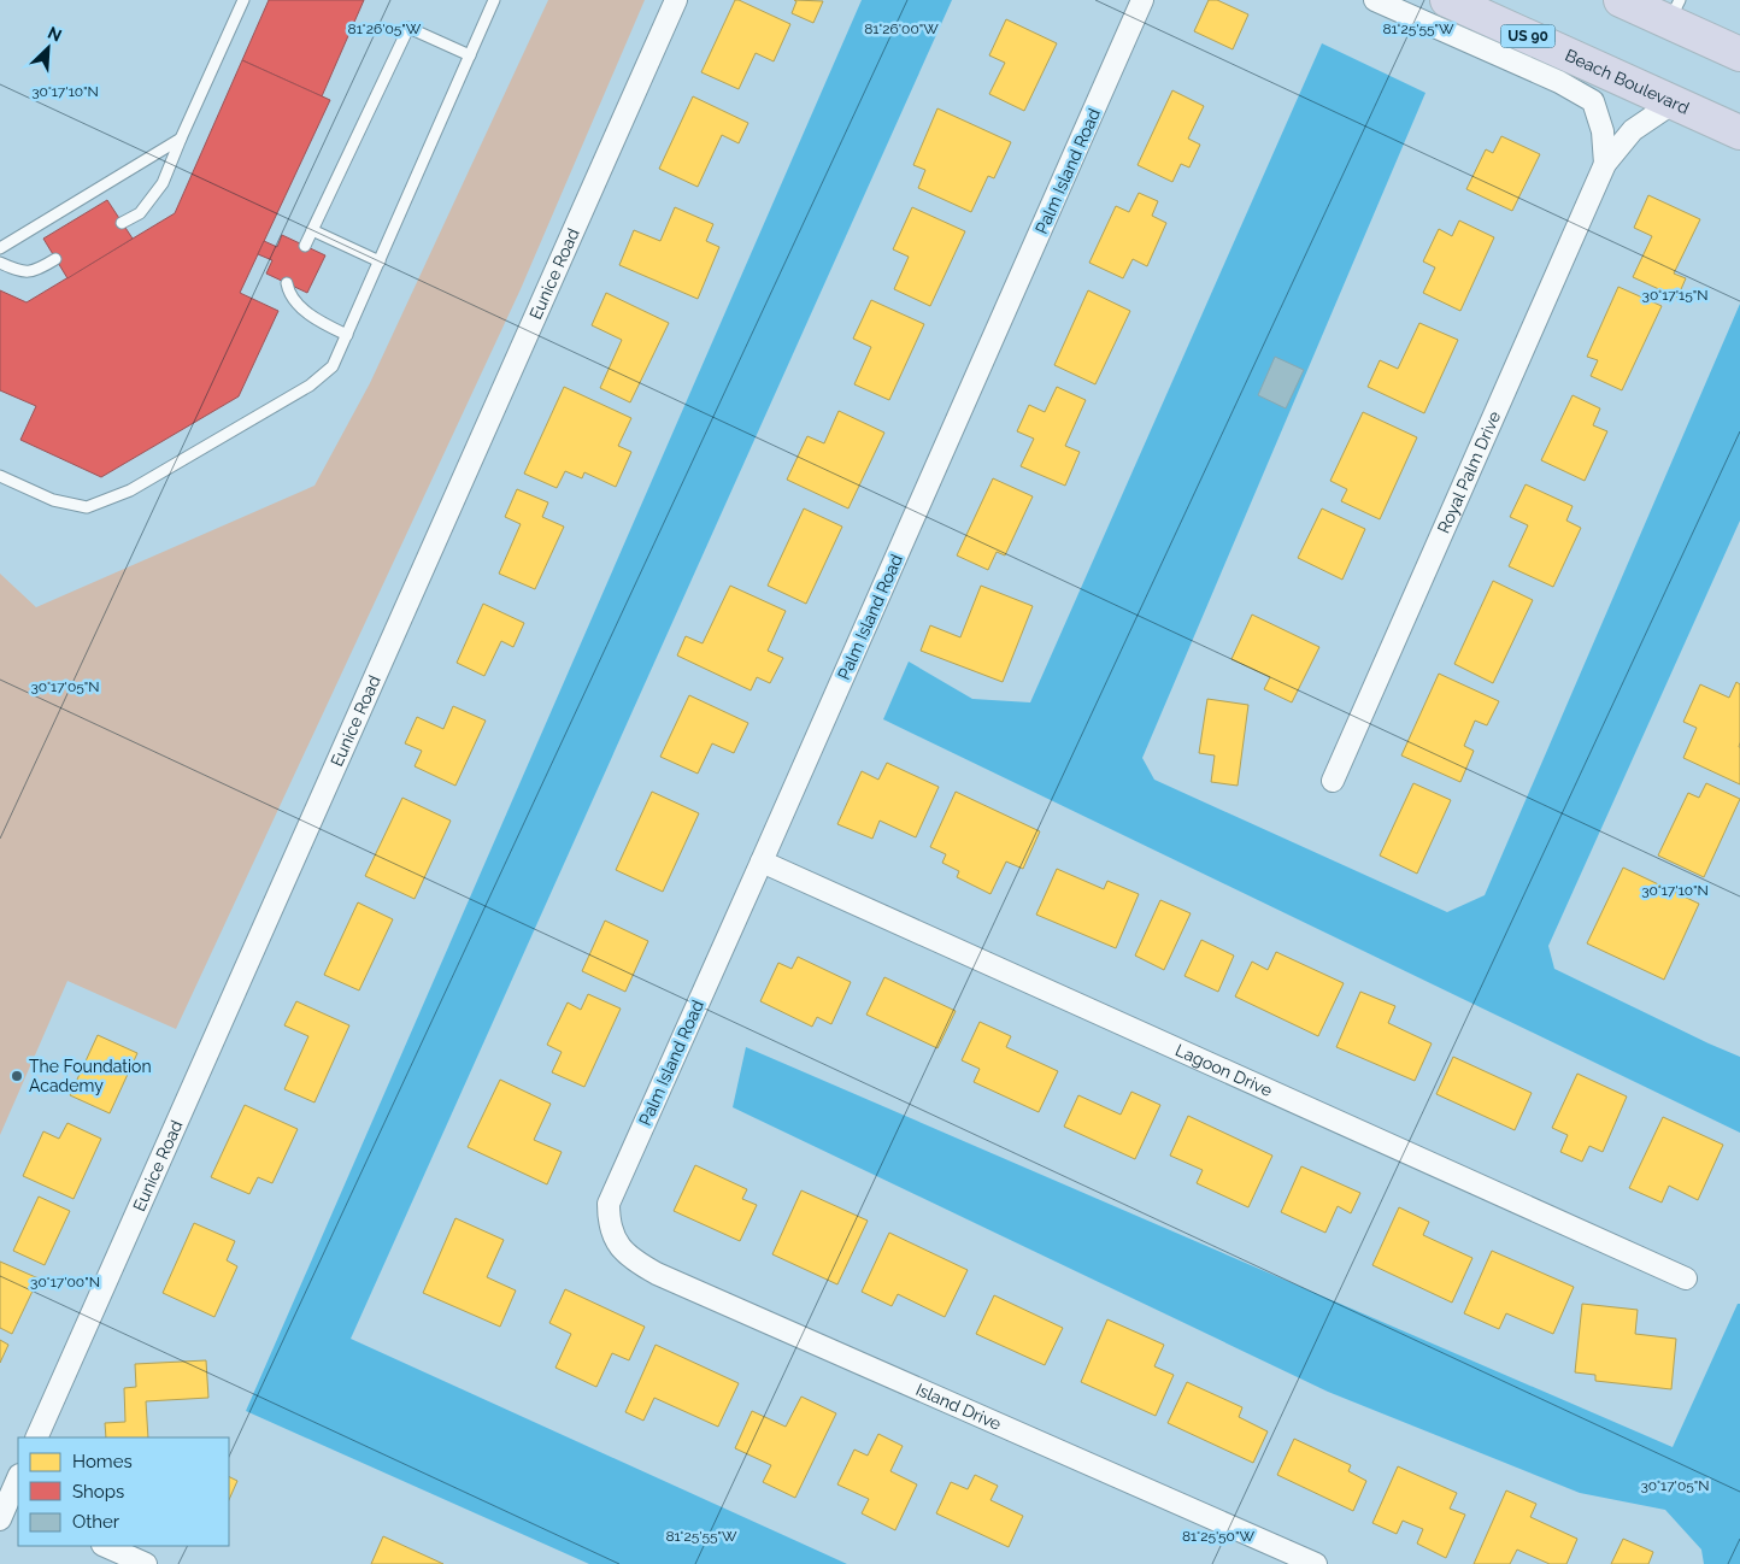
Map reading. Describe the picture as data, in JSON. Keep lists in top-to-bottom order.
{
  "streets": {
    "highway": ["US 90", "Beach Boulevard"],
    "street": [
      "Palm Island Road",
      "Eunice Road",
      "Royal Palm Drive",
      "Lagoon Drive",
      "Island Drive"
    ]
  },
  "crossings": [
    ["Beach Boulevard", "Royal Palm Drive"],
    ["Palm Island Road", "Lagoon Drive"],
    ["Palm Island Road", "Island Drive"]
  ],
  "places": ["The Foundation Academy"],
  "legend": ["Homes", "Shops", "Other"],
  "north": "top right",
  "coordinates": [
    "81°26'05\"W",
    "81°26'00\"W",
    "81°25'55\"W",
    "30°17'10\"N",
    "30°17'15\"N",
    "30°17'05\"N",
    "30°17'00\"N",
    "81°25'50\"W"
  ]
}
